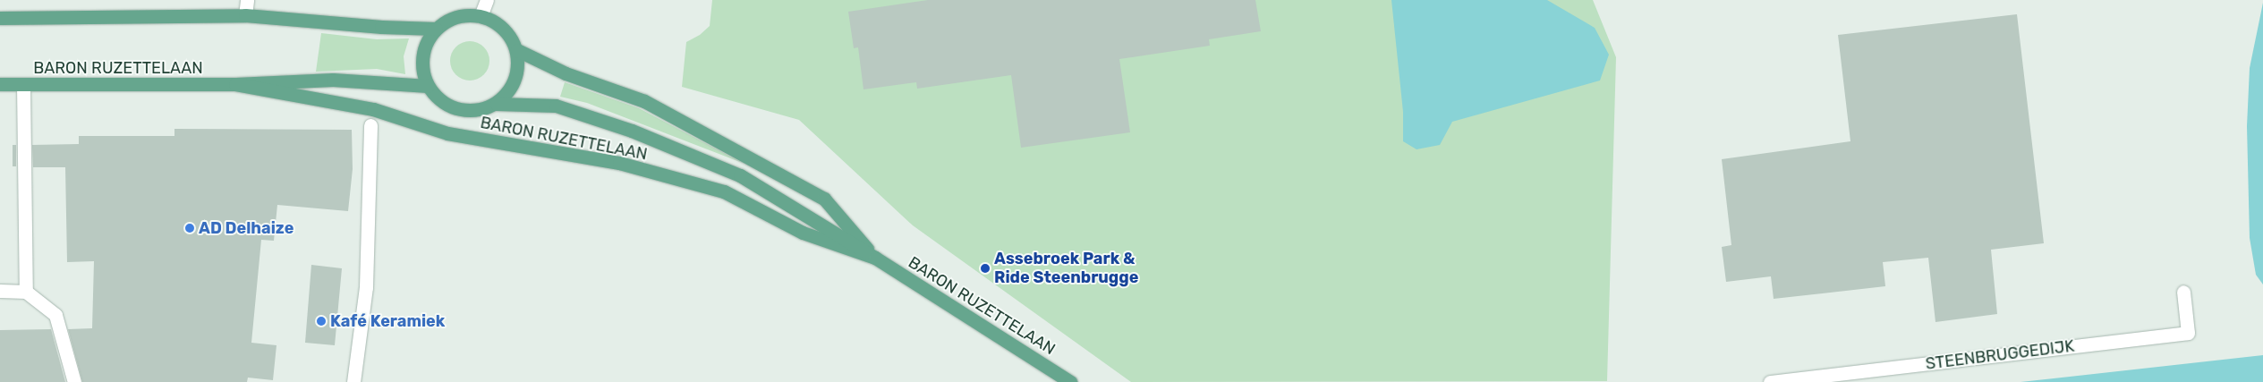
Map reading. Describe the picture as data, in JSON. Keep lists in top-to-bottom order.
{
  "streets": {
    "main road": ["BARON RUZETTELAAN"],
    "street": ["STEENBRUGGEDIJK"]
  },
  "places": ["AD Delhaize", "Assebroek Park & Ride Steenbrugge", "Kafé Keramiek"]
}
